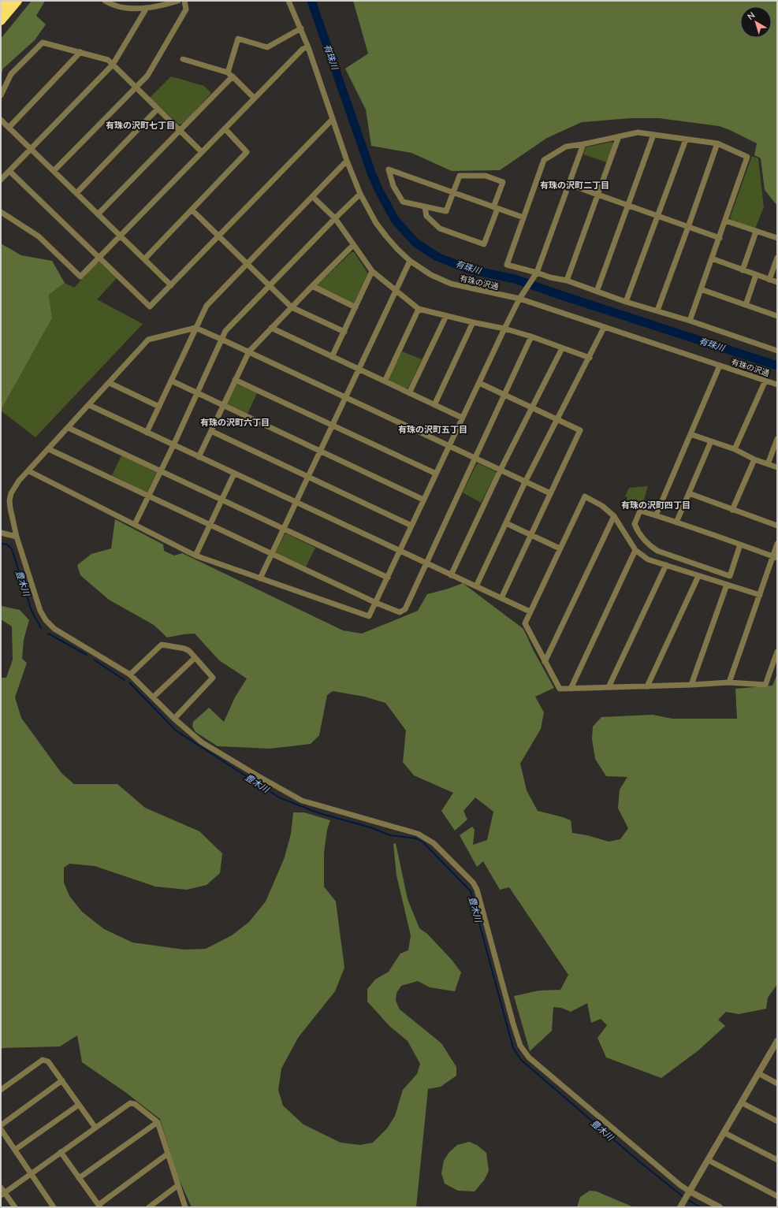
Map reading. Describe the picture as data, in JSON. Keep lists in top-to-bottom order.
{
  "streets": {
    "street": ["有珠の沢通"]
  },
  "districts": [
    "有珠の沢町七丁目",
    "有珠の沢町二丁目",
    "有珠の沢町六丁目",
    "有珠の沢町五丁目",
    "有珠の沢町四丁目"
  ],
  "water": ["有珠川", "豊木川"],
  "north": "top left"
}
